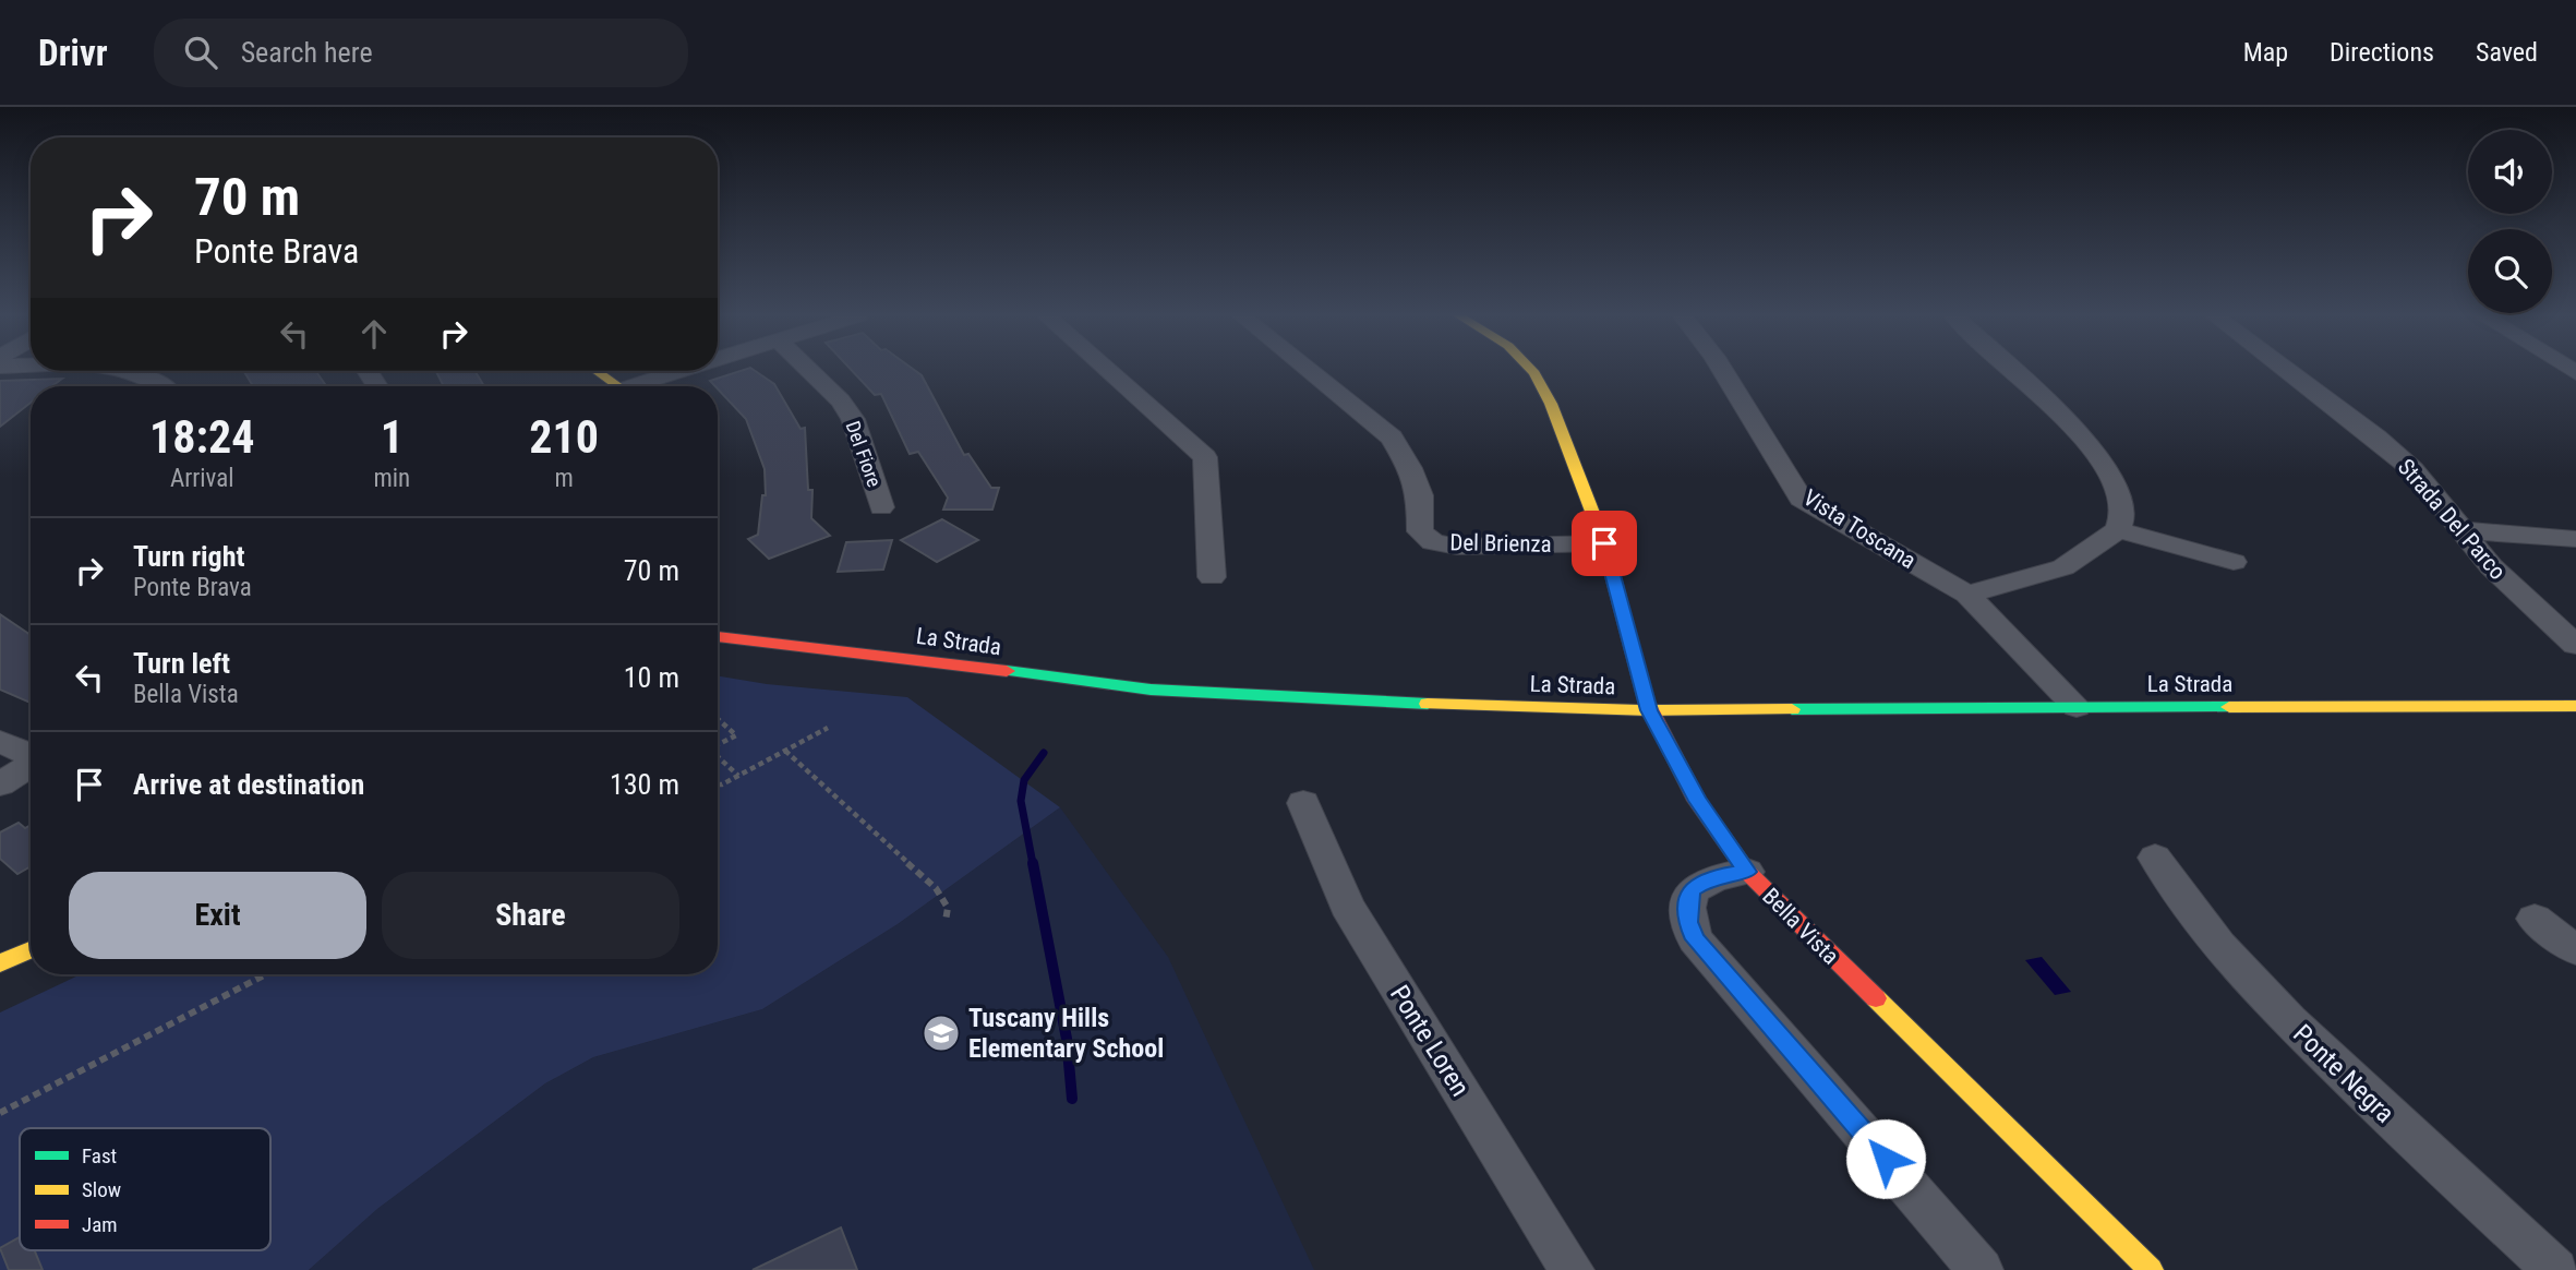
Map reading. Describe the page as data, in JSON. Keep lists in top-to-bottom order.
{
  "streets": {
    "street": [
      "Del Fiore",
      "Strada Del Parco",
      "Vista Toscana",
      "Del Brienza",
      "La Strada",
      "Bella Vista",
      "Ponte Loren",
      "Ponte Negra"
    ]
  },
  "crossings": [
    ["Vista Toscana", "La Strada"],
    ["Del Brienza", "Bella Vista"],
    ["La Strada", "Bella Vista"]
  ],
  "places": {
    "school or university": ["Tuscany Hills Elementary School"]
  },
  "legend": ["Fast", "Slow", "Jam"],
  "page": {
    "header": "Drivr",
    "search": "Search here",
    "nav": ["Map", "Directions", "Saved"],
    "turn": ["70 m", "Ponte Brava"],
    "eta": [
      "18:24",
      "Arrival",
      "1",
      "min",
      "210",
      "m"
    ],
    "list": [
      {
        "name": "Turn right",
        "note": "Ponte Brava",
        "value": "70 m"
      },
      {
        "name": "Turn left",
        "note": "Bella Vista",
        "value": "10 m"
      },
      {
        "name": "Arrive at destination",
        "value": "130 m"
      }
    ],
    "buttons": ["Exit", "Share"]
  }
}
